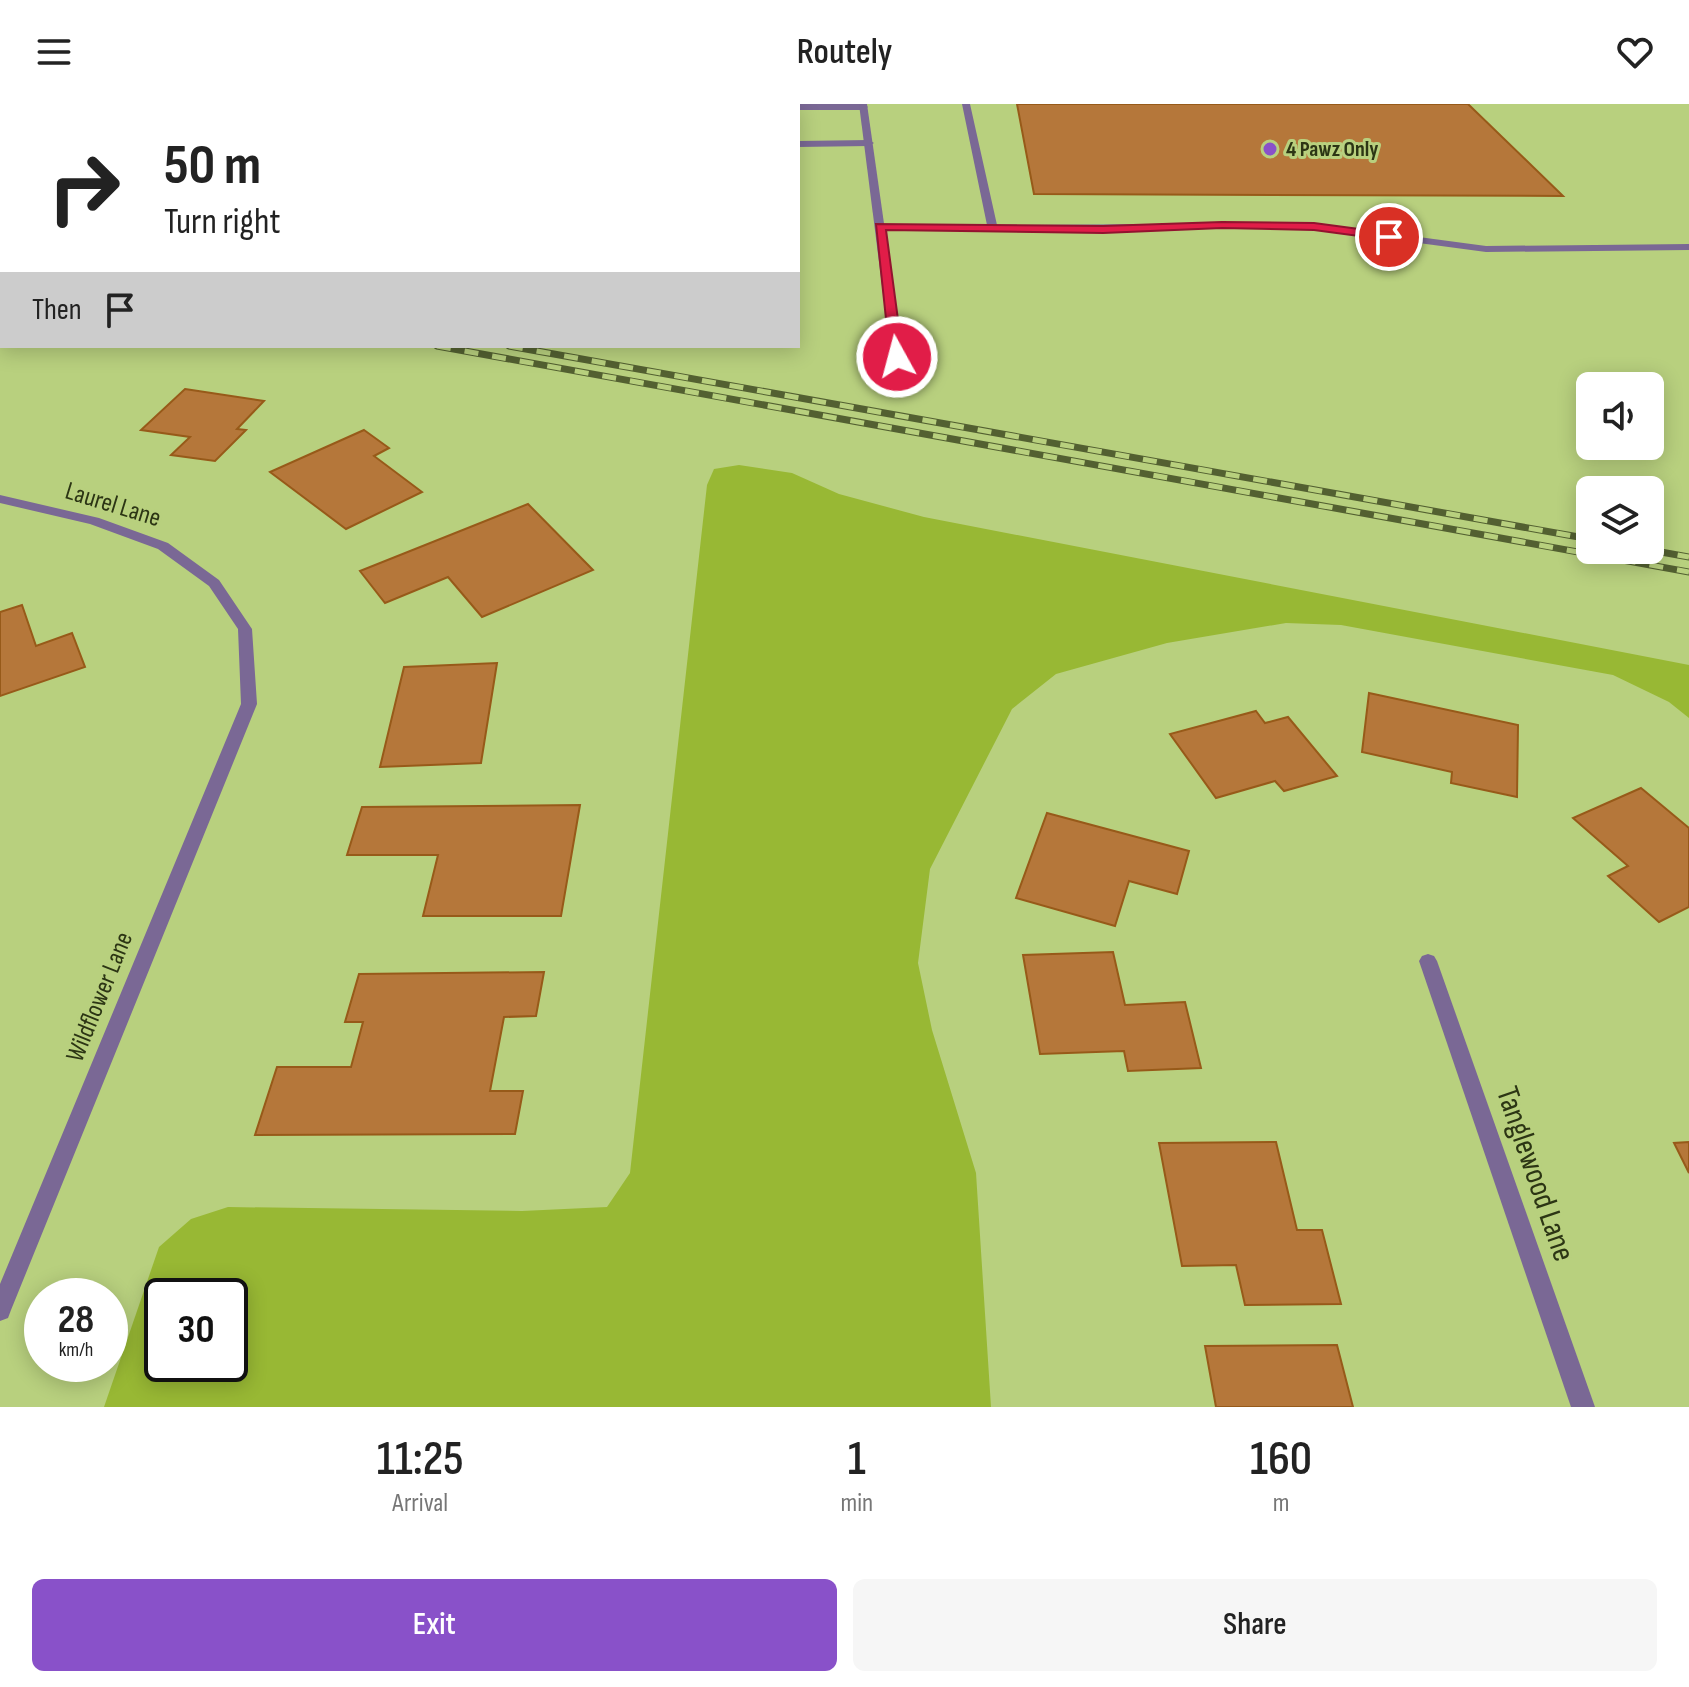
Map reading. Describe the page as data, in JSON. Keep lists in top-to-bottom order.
{
  "streets": {
    "street": ["Laurel Lane", "Wildflower Lane", "Tanglewood Lane"]
  },
  "crossings": [
    ["Laurel Lane", "Wildflower Lane"]
  ],
  "places": ["4 Pawz Only"],
  "page": {
    "header": "Routely",
    "turn": ["50 m", "Turn right"],
    "then": "Then",
    "speed": "28 km/h",
    "limit": "30",
    "eta": [
      "11:25",
      "Arrival",
      "1",
      "min",
      "160",
      "m"
    ],
    "buttons": ["Exit", "Share"]
  }
}
